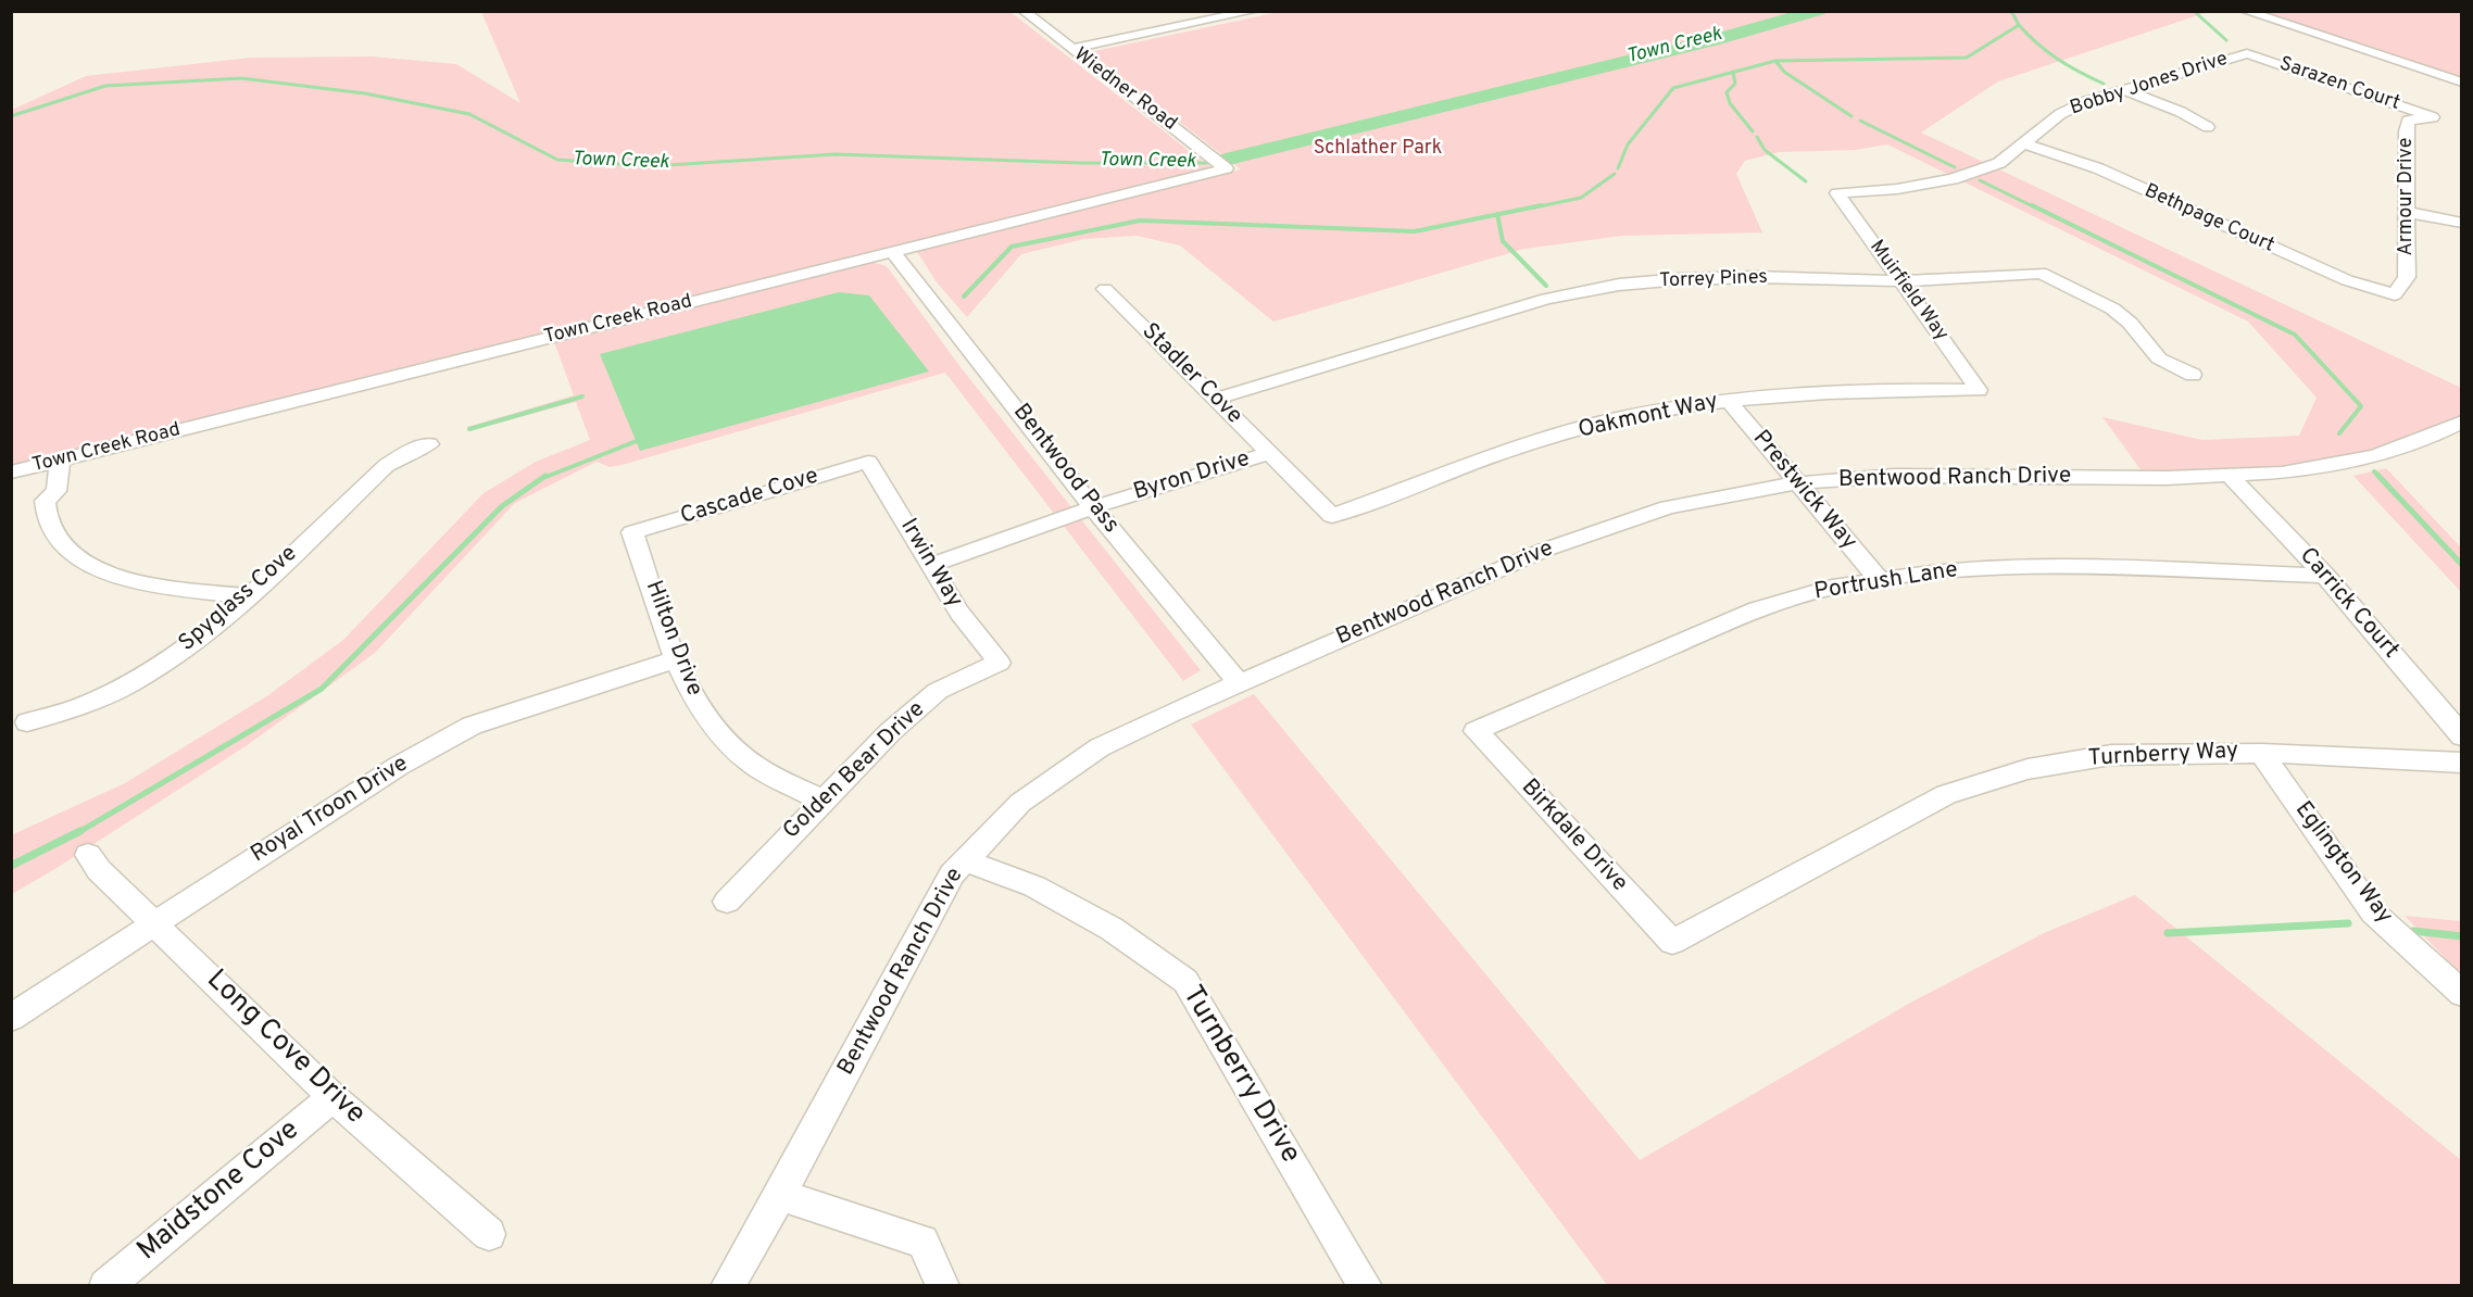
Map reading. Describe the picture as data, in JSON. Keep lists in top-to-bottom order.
{
  "streets": {
    "street": [
      "Bobby Jones Drive",
      "Sarazen Court",
      "Wiedner Road",
      "Armour Drive",
      "Bethpage Court",
      "Torrey Pines",
      "Muirfield Way",
      "Town Creek Road",
      "Stadler Cove",
      "Oakmont Way",
      "Bentwood Pass",
      "Byron Drive",
      "Bentwood Ranch Drive",
      "Prestwick Way",
      "Cascade Cove",
      "Irwin Way",
      "Portrush Lane",
      "Spyglass Cove",
      "Carrick Court",
      "Hilton Drive",
      "Turnberry Way",
      "Golden Bear Drive",
      "Royal Troon Drive",
      "Birkdale Drive",
      "Eglington Way",
      "Long Cove Drive",
      "Turnberry Drive",
      "Maidstone Cove"
    ]
  },
  "crossings": [
    ["Bobby Jones Drive", "Sarazen Court"],
    ["Bobby Jones Drive", "Bethpage Court"],
    ["Bobby Jones Drive", "Muirfield Way"],
    ["Sarazen Court", "Armour Drive"],
    ["Wiedner Road", "Town Creek Road"],
    ["Armour Drive", "Bethpage Court"],
    ["Torrey Pines", "Muirfield Way"],
    ["Torrey Pines", "Stadler Cove"],
    ["Muirfield Way", "Oakmont Way"],
    ["Town Creek Road", "Bentwood Pass"],
    ["Stadler Cove", "Oakmont Way"],
    ["Stadler Cove", "Byron Drive"],
    ["Oakmont Way", "Prestwick Way"],
    ["Bentwood Pass", "Byron Drive"],
    ["Bentwood Pass", "Bentwood Ranch Drive"],
    ["Byron Drive", "Irwin Way"],
    ["Bentwood Ranch Drive", "Prestwick Way"],
    ["Bentwood Ranch Drive", "Carrick Court"],
    ["Bentwood Ranch Drive", "Turnberry Drive"],
    ["Prestwick Way", "Portrush Lane"],
    ["Cascade Cove", "Irwin Way"],
    ["Cascade Cove", "Hilton Drive"],
    ["Irwin Way", "Golden Bear Drive"],
    ["Portrush Lane", "Carrick Court"],
    ["Portrush Lane", "Birkdale Drive"],
    ["Hilton Drive", "Golden Bear Drive"],
    ["Hilton Drive", "Royal Troon Drive"],
    ["Turnberry Way", "Birkdale Drive"],
    ["Turnberry Way", "Eglington Way"],
    ["Royal Troon Drive", "Long Cove Drive"],
    ["Long Cove Drive", "Maidstone Cove"]
  ],
  "water": ["Town Creek"],
  "parks": ["Schlather Park"]
}
